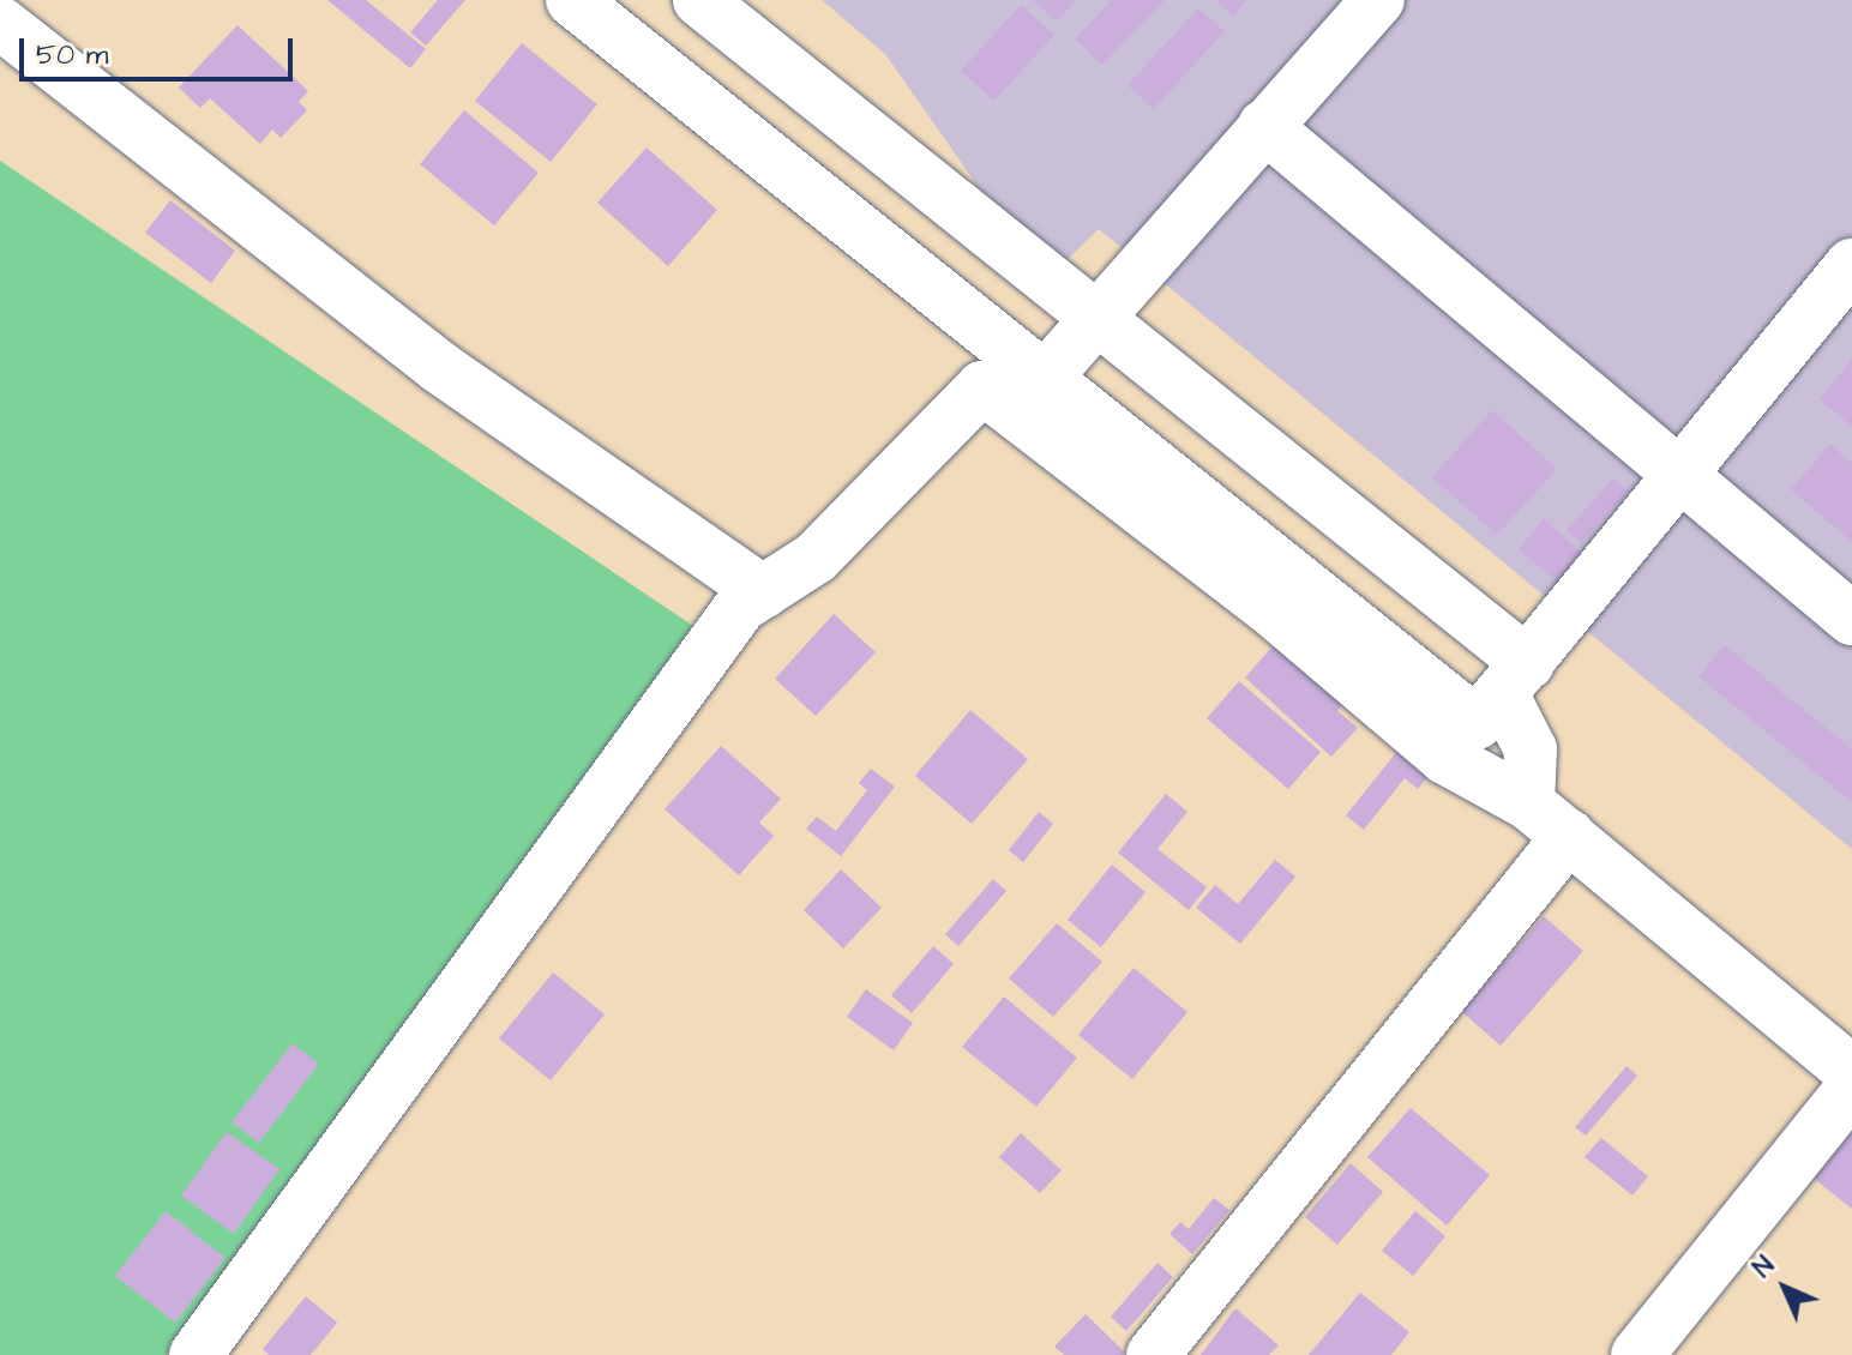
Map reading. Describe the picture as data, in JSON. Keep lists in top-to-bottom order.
{
  "scale_bar": "50 m",
  "north": "top left"
}
